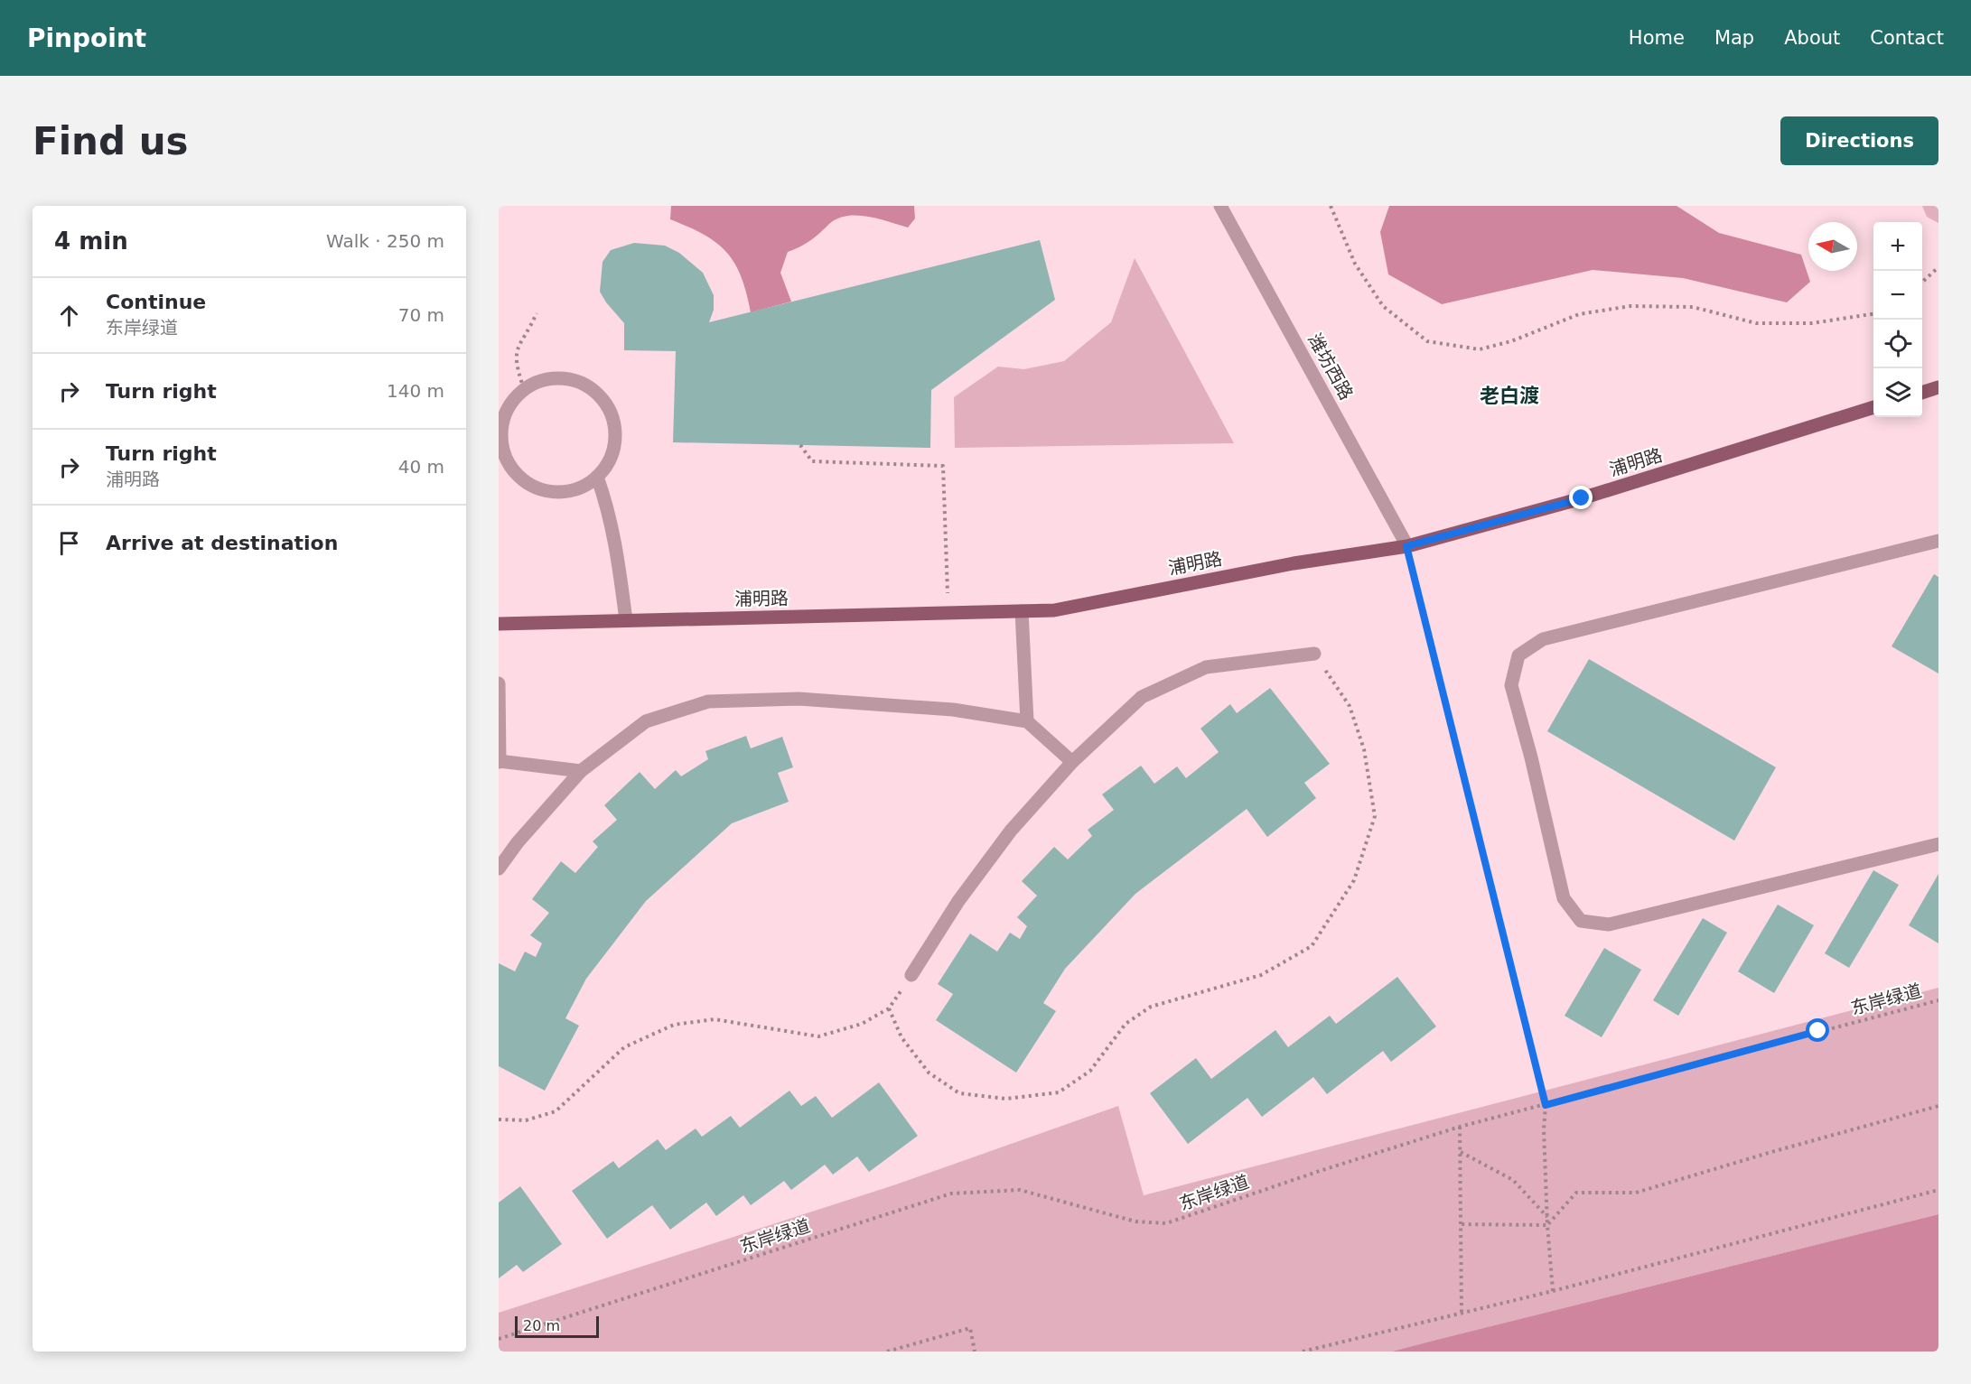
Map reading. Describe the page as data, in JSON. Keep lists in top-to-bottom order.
{
  "streets": {
    "main road": ["浦明路"],
    "street": ["潍坊西路"],
    "path": ["东岸绿道"]
  },
  "crossings": [
    ["潍坊西路", "浦明路"]
  ],
  "districts": ["老白渡"],
  "scale_bar": "20 m",
  "north": "left",
  "page": {
    "header": "Pinpoint",
    "nav": [
      "Home",
      "Map",
      "About",
      "Contact"
    ],
    "buttons": "Directions",
    "title": "Find us",
    "heading": ["4 min", "Walk · 250 m"],
    "map_buttons": ["+", "−"],
    "list": [
      ["Continue", "东岸绿道", "70 m"],
      ["Turn right", "140 m"],
      ["Turn right", "浦明路", "40 m"],
      "Arrive at destination"
    ],
    "scale": "20 m"
  }
}
